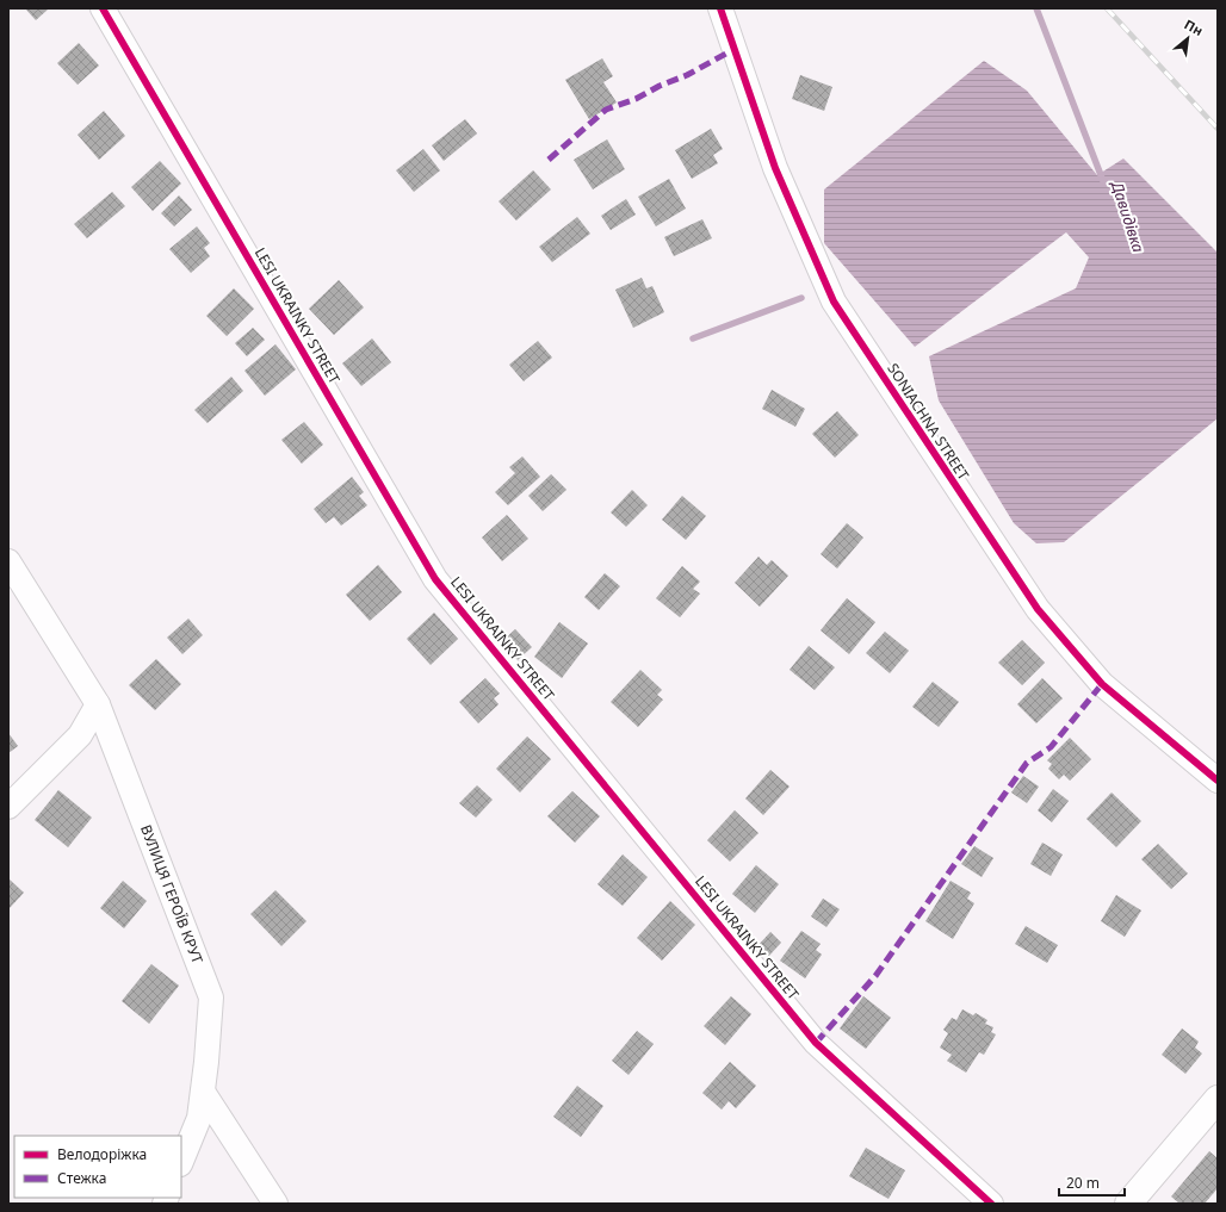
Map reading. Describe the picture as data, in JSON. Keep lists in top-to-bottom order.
{
  "streets": {
    "street": ["LESI UKRAINKY STREET", "SONIACHNA STREET", "ВУЛИЦЯ ГЕРОЇВ КРУТ"]
  },
  "water": ["Давидівка"],
  "legend": ["Велодоріжка", "Стежка"],
  "scale_bar": "20 m",
  "north": "top right"
}
